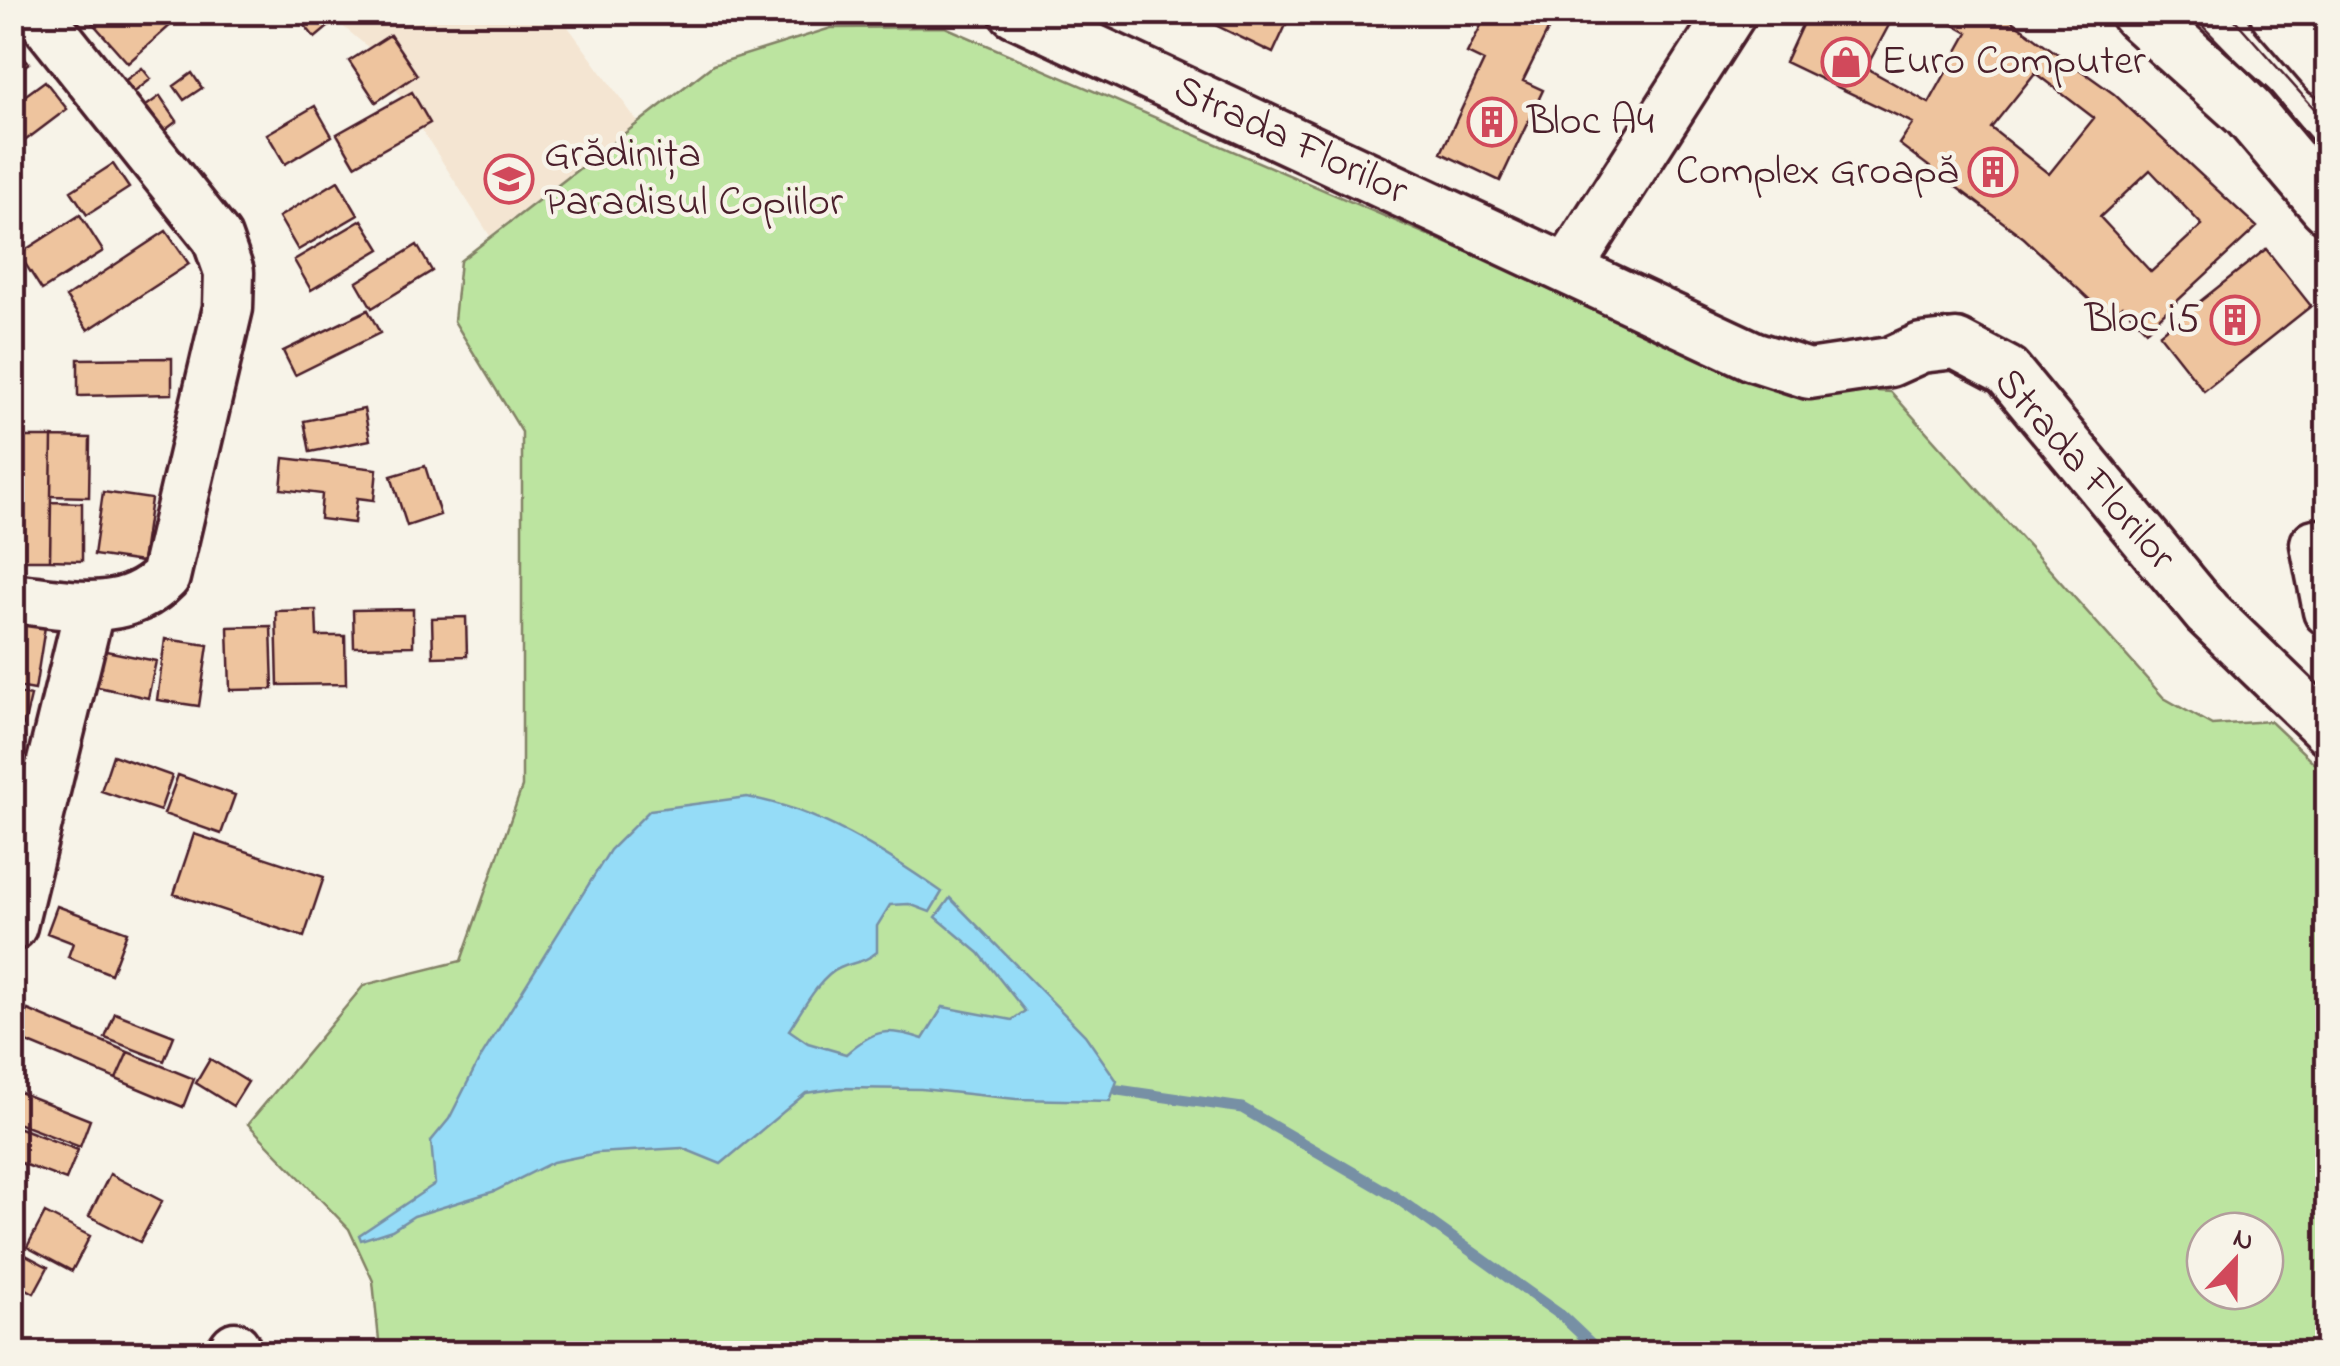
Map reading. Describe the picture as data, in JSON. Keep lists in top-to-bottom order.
{
  "streets": {
    "street": ["Strada Florilor"]
  },
  "places": {
    "shop": ["Euro Computer"],
    "building": ["Bloc A4", "Complex Groapă", "Bloc i5"],
    "school or university": ["Grădinița Paradisul Copiilor"]
  },
  "north": "top"
}
